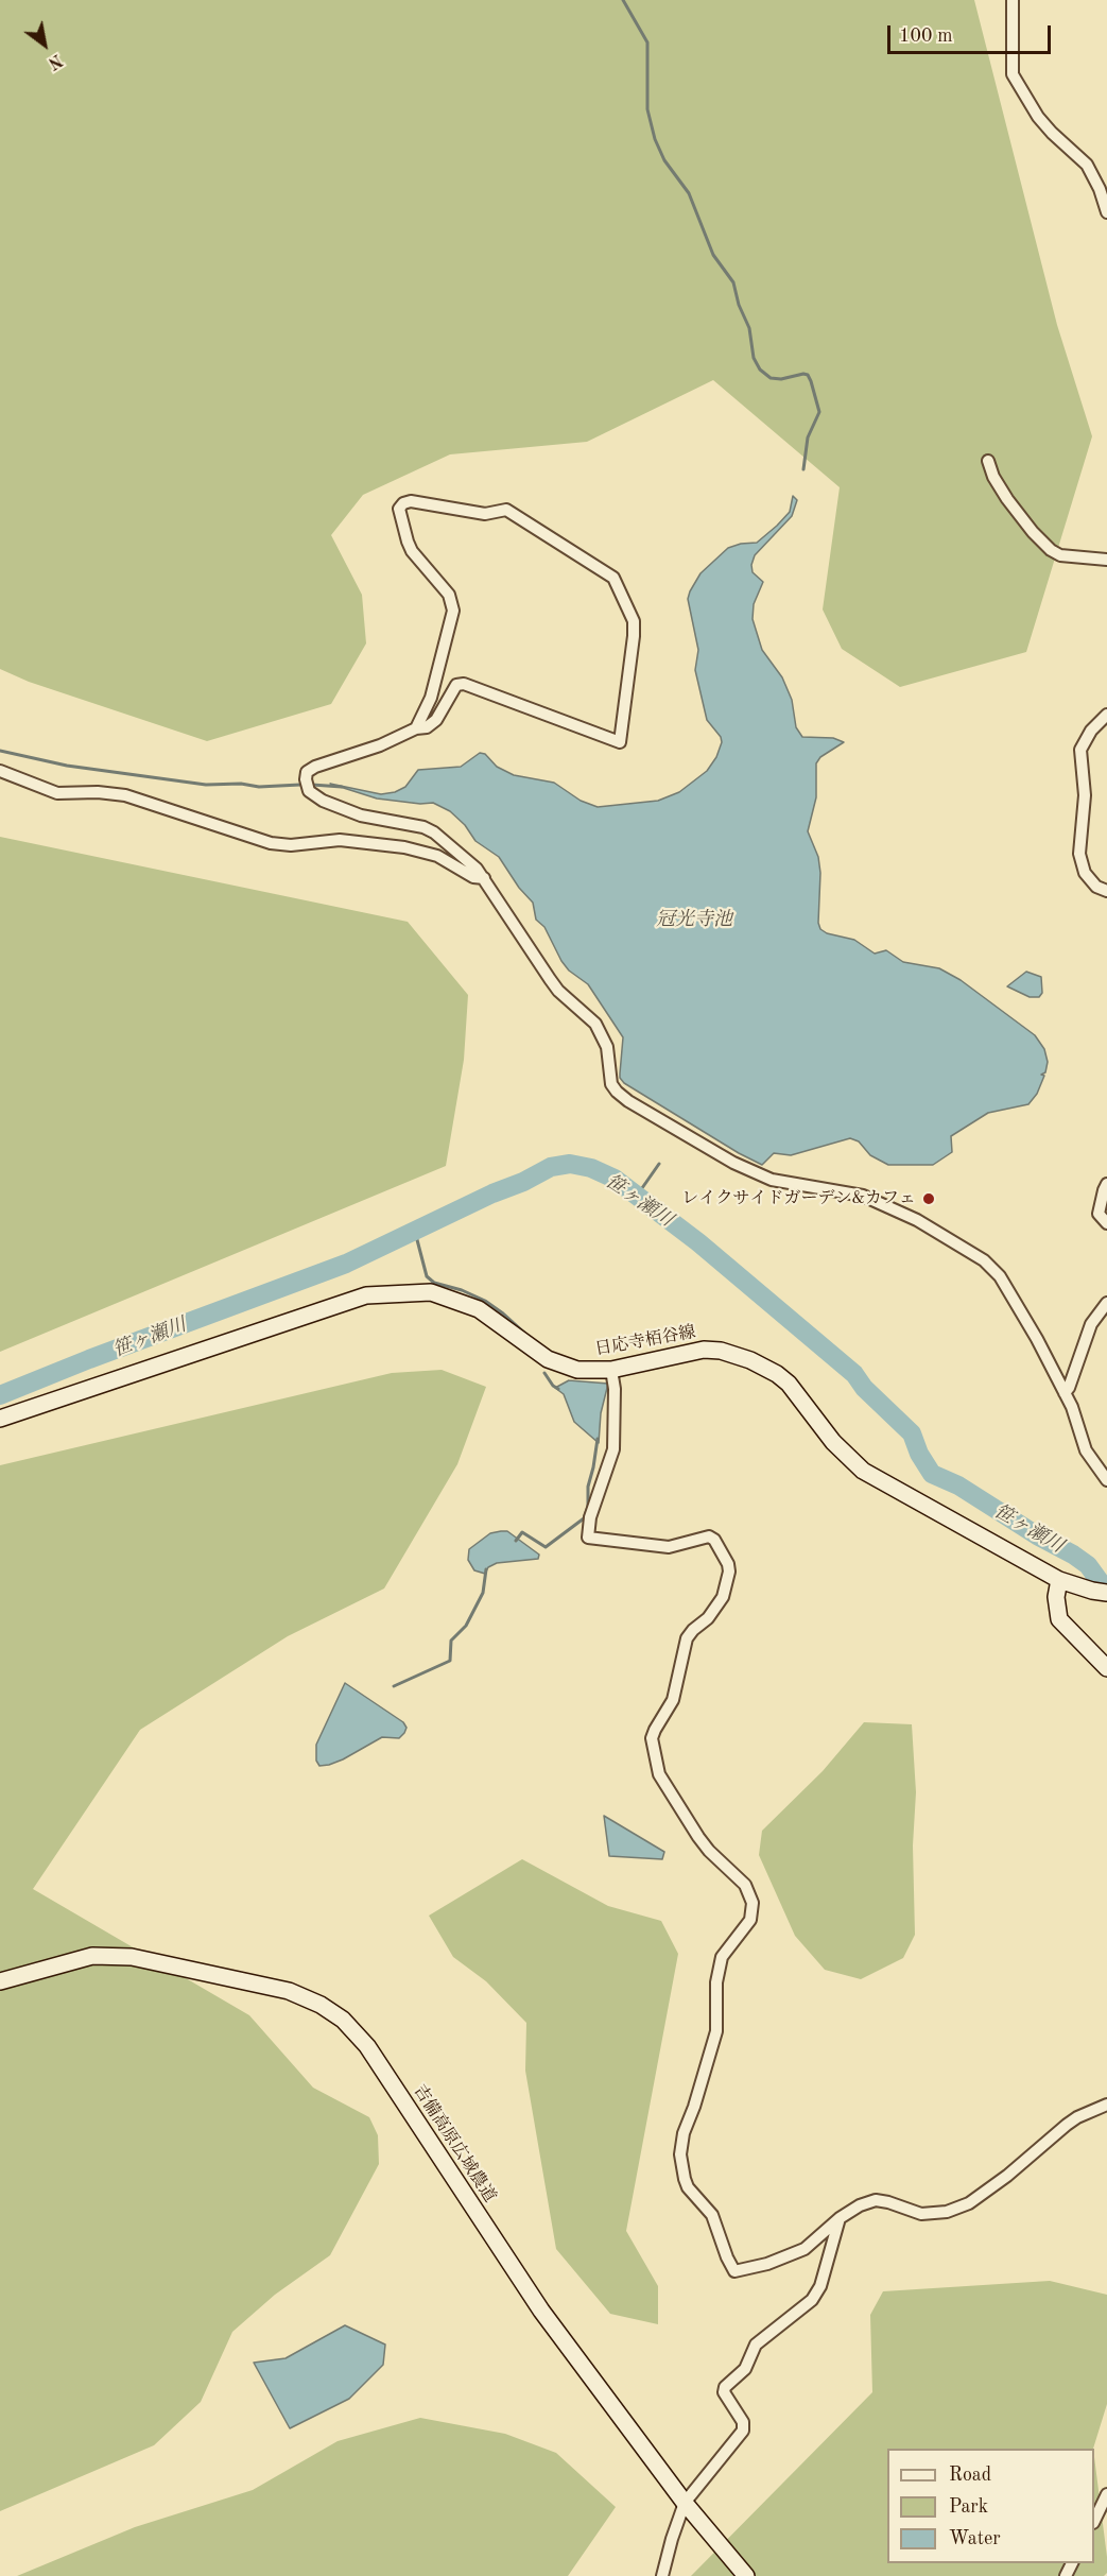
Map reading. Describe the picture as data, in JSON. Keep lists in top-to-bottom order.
{
  "streets": {
    "main road": ["日応寺栢谷線", "吉備高原広域農道"]
  },
  "water": ["冠光寺池", "笹ヶ瀬川"],
  "places": ["レイクサイドガーデン&カフェ"],
  "legend": ["Road", "Park", "Water"],
  "scale_bar": "100 m",
  "north": "bottom right"
}
